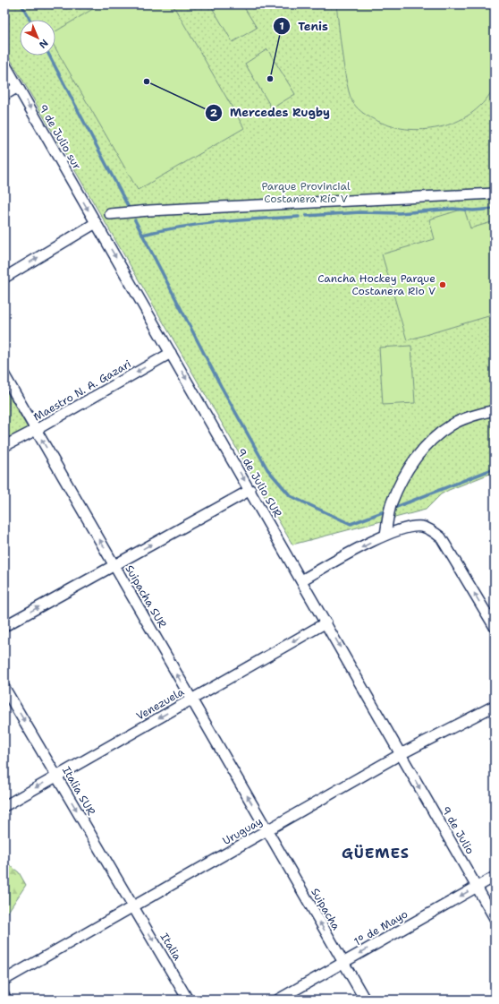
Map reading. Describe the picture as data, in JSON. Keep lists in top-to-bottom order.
{
  "streets": {
    "street": [
      "9 de Julio sur",
      "Maestro N. A. Gazari",
      "9 de Julio SUR",
      "Suipacha SUR",
      "Venezuela",
      "Italia SUR",
      "9 de Julio",
      "Uruguay",
      "Suipacha",
      "1º de Mayo",
      "Italia"
    ]
  },
  "crossings": [
    ["9 de Julio sur", "9 de Julio SUR"],
    ["Maestro N. A. Gazari", "9 de Julio SUR"],
    ["Maestro N. A. Gazari", "Suipacha SUR"],
    ["9 de Julio SUR", "Venezuela"],
    ["9 de Julio SUR", "9 de Julio"],
    ["9 de Julio SUR", "Uruguay"],
    ["Suipacha SUR", "Venezuela"],
    ["Suipacha SUR", "Uruguay"],
    ["Suipacha SUR", "Suipacha"],
    ["Venezuela", "Italia SUR"],
    ["Italia SUR", "Uruguay"],
    ["Italia SUR", "Italia"],
    ["9 de Julio", "Uruguay"],
    ["9 de Julio", "1º de Mayo"],
    ["Uruguay", "Suipacha"],
    ["Uruguay", "Italia"],
    ["Suipacha", "1º de Mayo"]
  ],
  "one_way": [
    "9 de Julio sur",
    "Maestro N. A. Gazari",
    "9 de Julio SUR",
    "Suipacha SUR",
    "Venezuela",
    "Italia SUR",
    "9 de Julio",
    "Suipacha",
    "1º de Mayo",
    "Italia"
  ],
  "districts": ["GÜEMES"],
  "parks": ["Parque Provincial Costanera Río V"],
  "places": ["Tenis", "Mercedes Rugby", "Cancha Hockey Parque Costanera Rio V"],
  "north": "bottom right"
}
